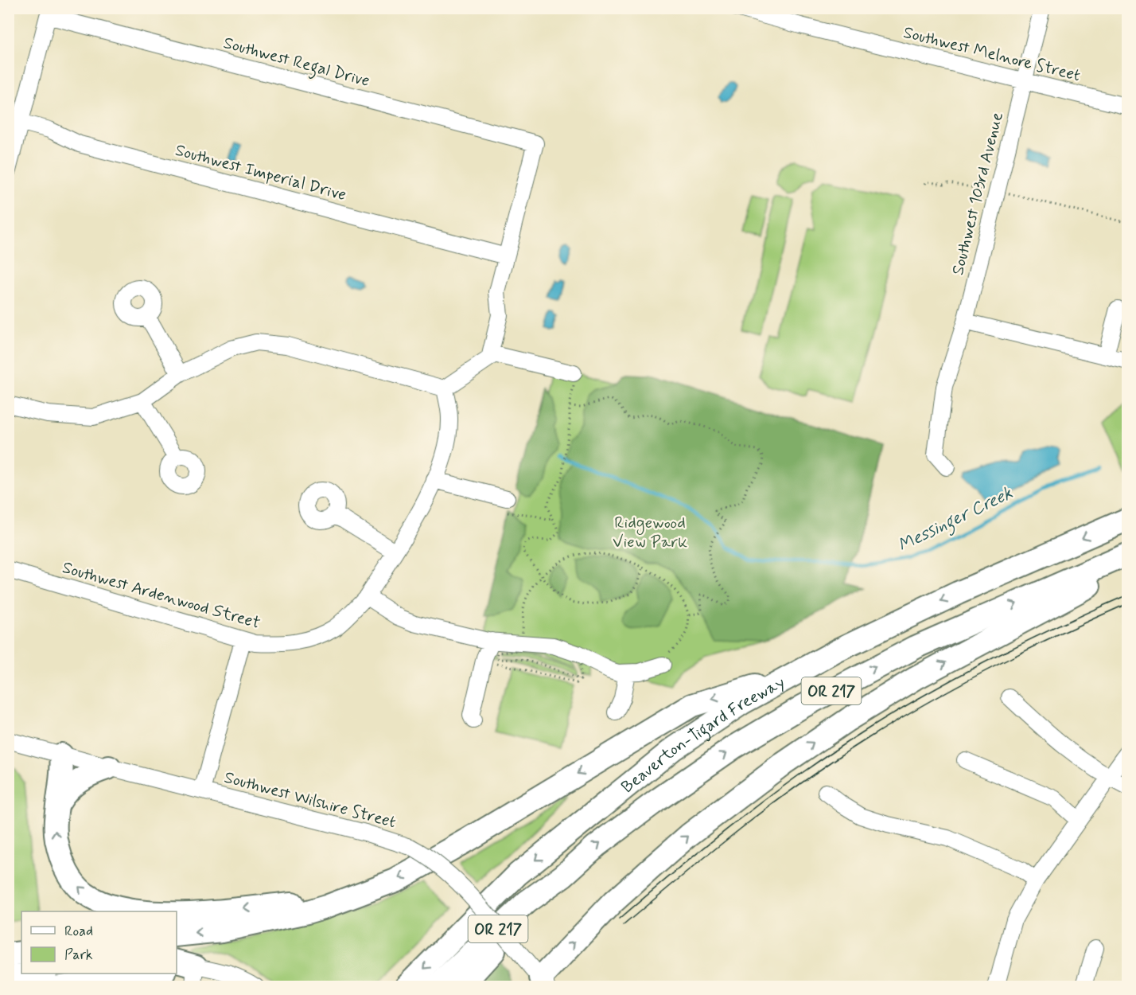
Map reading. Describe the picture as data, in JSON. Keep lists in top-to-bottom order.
{
  "streets": {
    "highway": ["OR 217", "Beaverton-Tigard Freeway"],
    "street": [
      "Southwest Melnore Street",
      "Southwest Regal Drive",
      "Southwest Imperial Drive",
      "Southwest 103rd Avenue",
      "Southwest Ardenwood Street",
      "Southwest Wilshire Street"
    ]
  },
  "crossings": [
    ["Southwest Melnore Street", "Southwest 103rd Avenue"],
    ["Southwest Regal Drive", "Southwest Imperial Drive"]
  ],
  "water": ["Messinger Creek"],
  "parks": ["Ridgewood View Park"],
  "legend": ["Road", "Park"]
}
